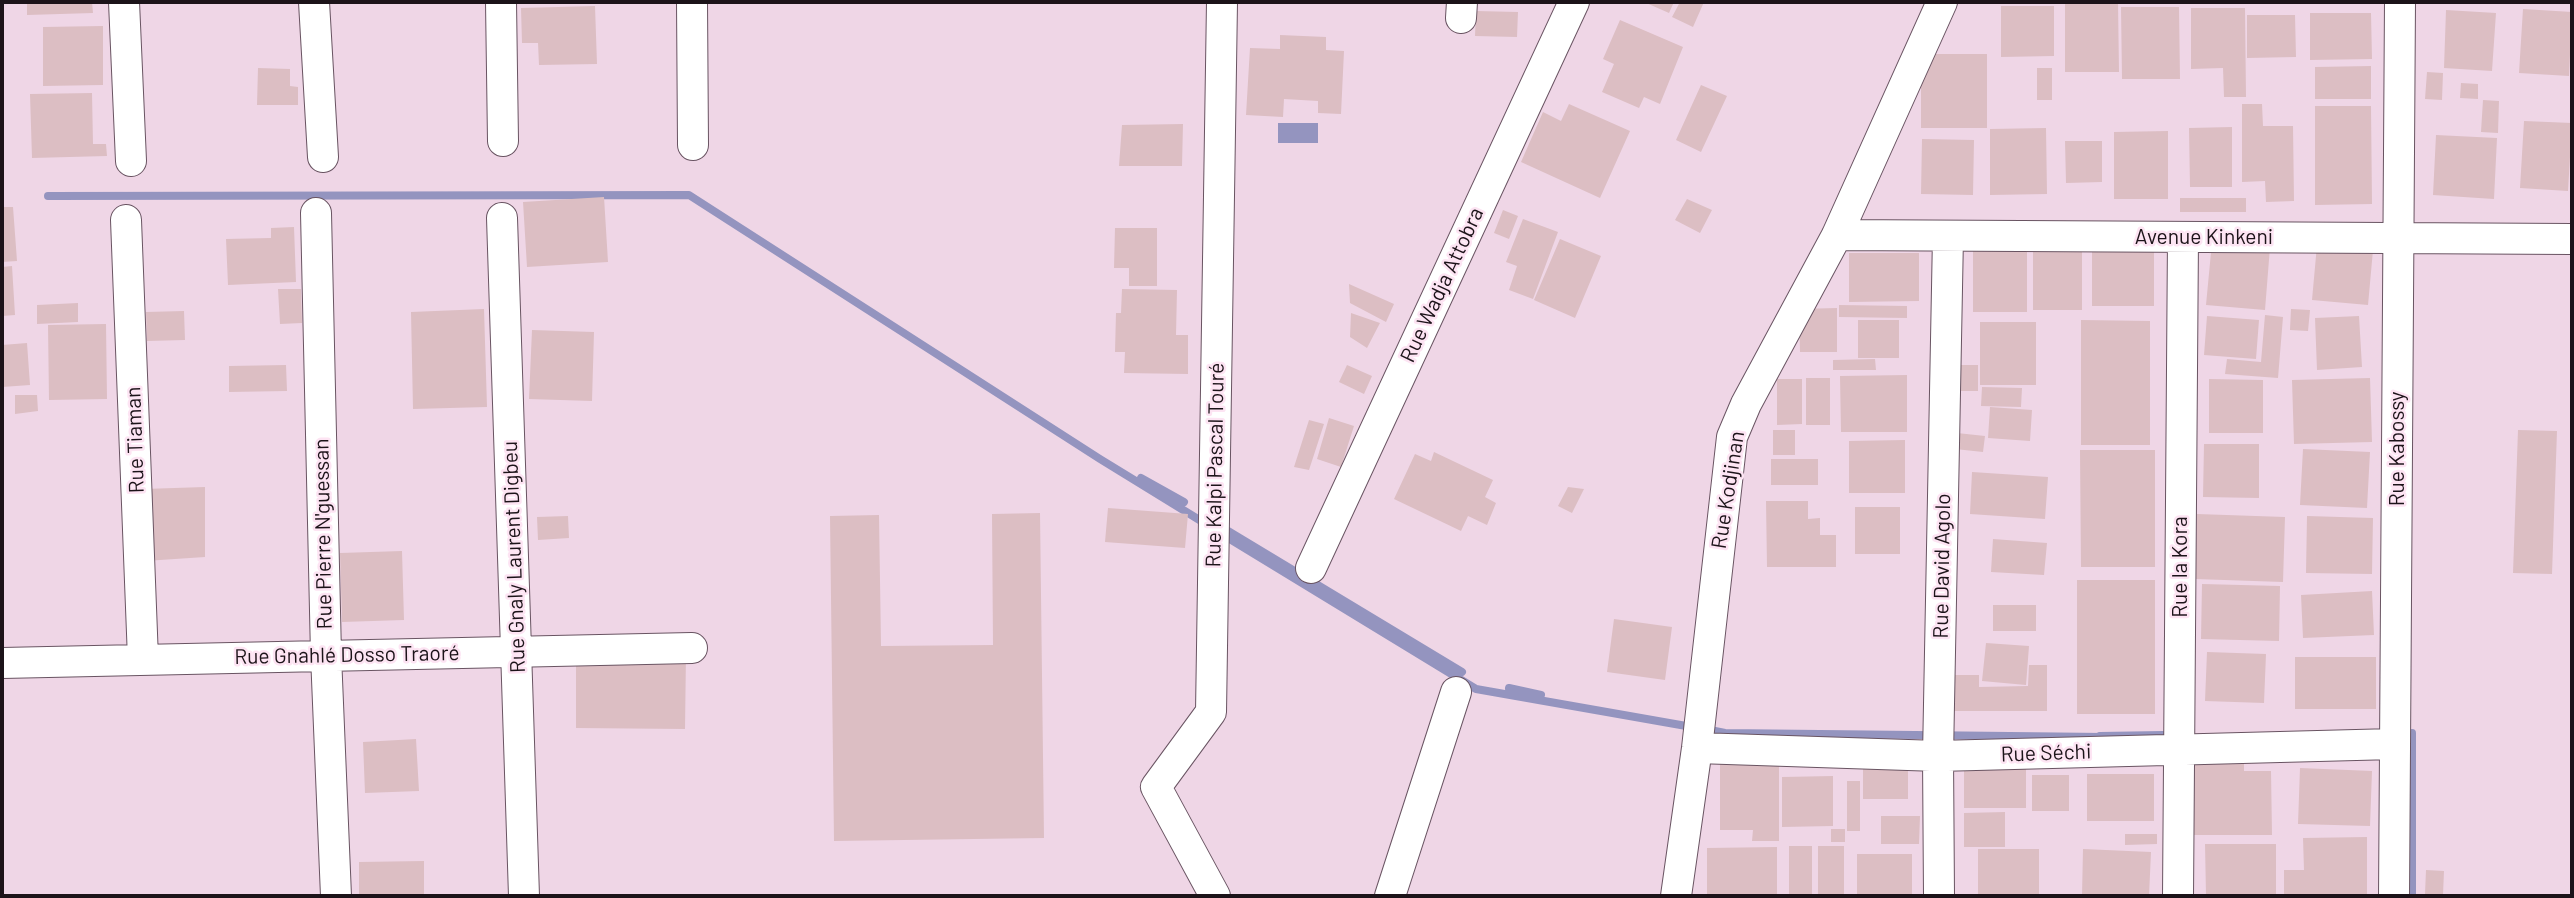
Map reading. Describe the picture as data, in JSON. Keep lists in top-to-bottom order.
{
  "streets": {
    "street": [
      "Avenue Kinkeni",
      "Rue Wadja Attobra",
      "Rue Tiaman",
      "Rue Kabossy",
      "Rue Kalpi Pascal Touré",
      "Rue Kodjinan",
      "Rue Pierre N'guessan",
      "Rue Gnaly Laurent Digbeu",
      "Rue David Agolo",
      "Rue la Kora",
      "Rue Gnahlé Dosso Traoré",
      "Rue Séchi"
    ]
  },
  "crossings": [
    ["Avenue Kinkeni", "Rue Kabossy"],
    ["Avenue Kinkeni", "Rue Kodjinan"],
    ["Avenue Kinkeni", "Rue David Agolo"],
    ["Avenue Kinkeni", "Rue la Kora"],
    ["Rue Tiaman", "Rue Gnahlé Dosso Traoré"],
    ["Rue Kabossy", "Rue Séchi"],
    ["Rue Kodjinan", "Rue Séchi"],
    ["Rue Pierre N'guessan", "Rue Gnahlé Dosso Traoré"],
    ["Rue Gnaly Laurent Digbeu", "Rue Gnahlé Dosso Traoré"],
    ["Rue David Agolo", "Rue Séchi"],
    ["Rue la Kora", "Rue Séchi"]
  ]
}
